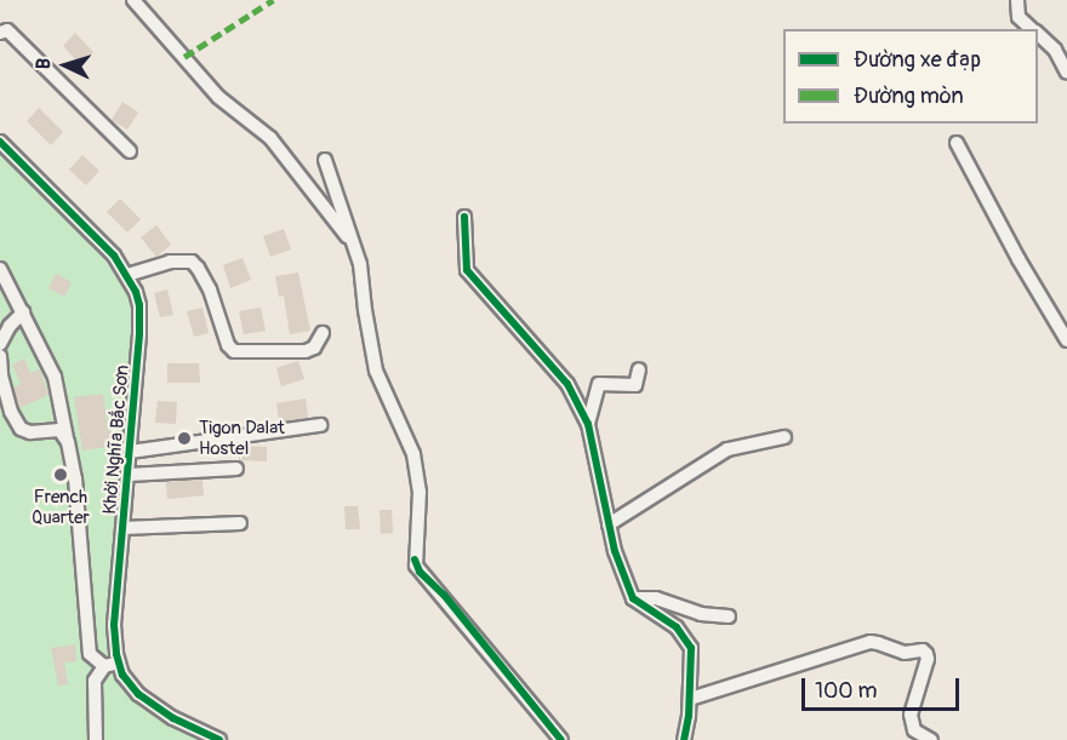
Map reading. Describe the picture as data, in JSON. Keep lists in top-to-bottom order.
{
  "streets": {
    "street": ["Khởi Nghĩa Bắc Sơn"]
  },
  "places": ["Tigon Dalat Hostel", "French Quarter"],
  "legend": ["Đường xe đạp", "Đường mòn"],
  "scale_bar": "100 m",
  "north": "left"
}
